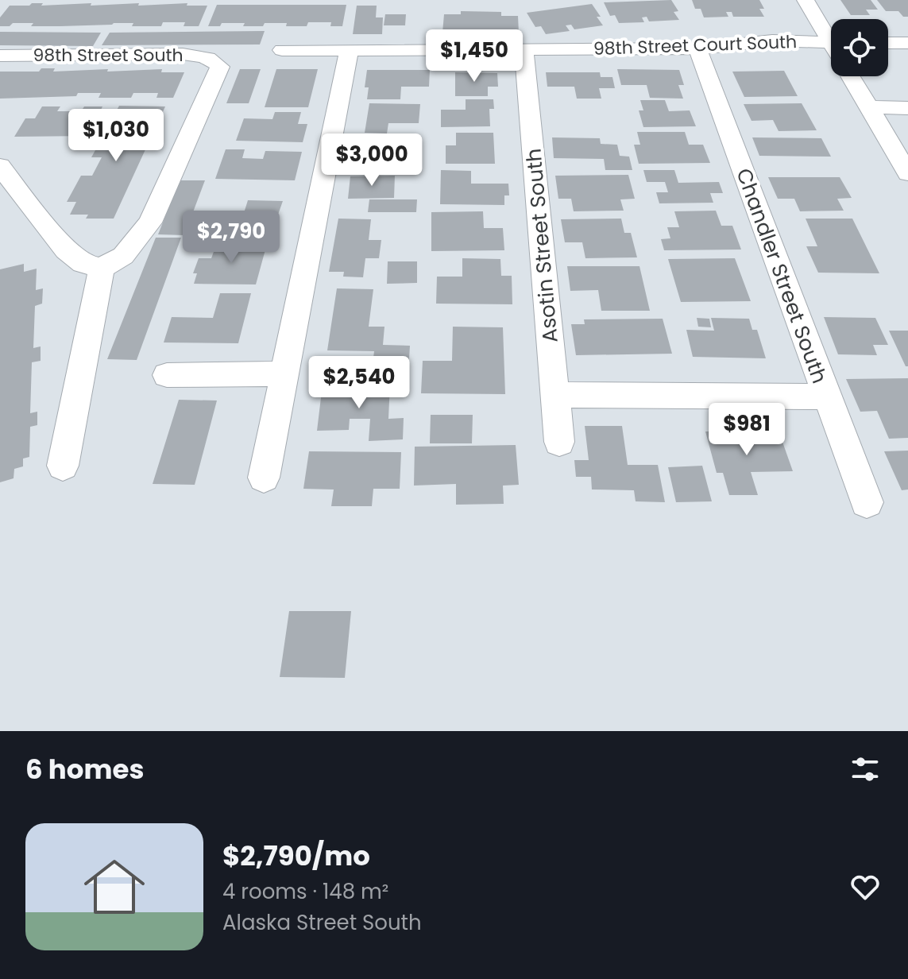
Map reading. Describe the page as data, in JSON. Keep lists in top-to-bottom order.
{
  "streets": {
    "street": [
      "98th Street Court South",
      "98th Street South",
      "Asotin Street South",
      "Chandler Street South"
    ]
  },
  "crossings": [
    ["98th Street Court South", "Asotin Street South"],
    ["98th Street Court South", "Chandler Street South"]
  ],
  "page": {
    "price": [
      "$1,450",
      "$1,030",
      "$3,000",
      "$2,790",
      "$2,540",
      "$981"
    ],
    "heading": "6 homes",
    "list": [
      {
        "name": "$2,790/mo",
        "note": "4 rooms · 148 m² · Alaska Street South"
      }
    ]
  }
}
